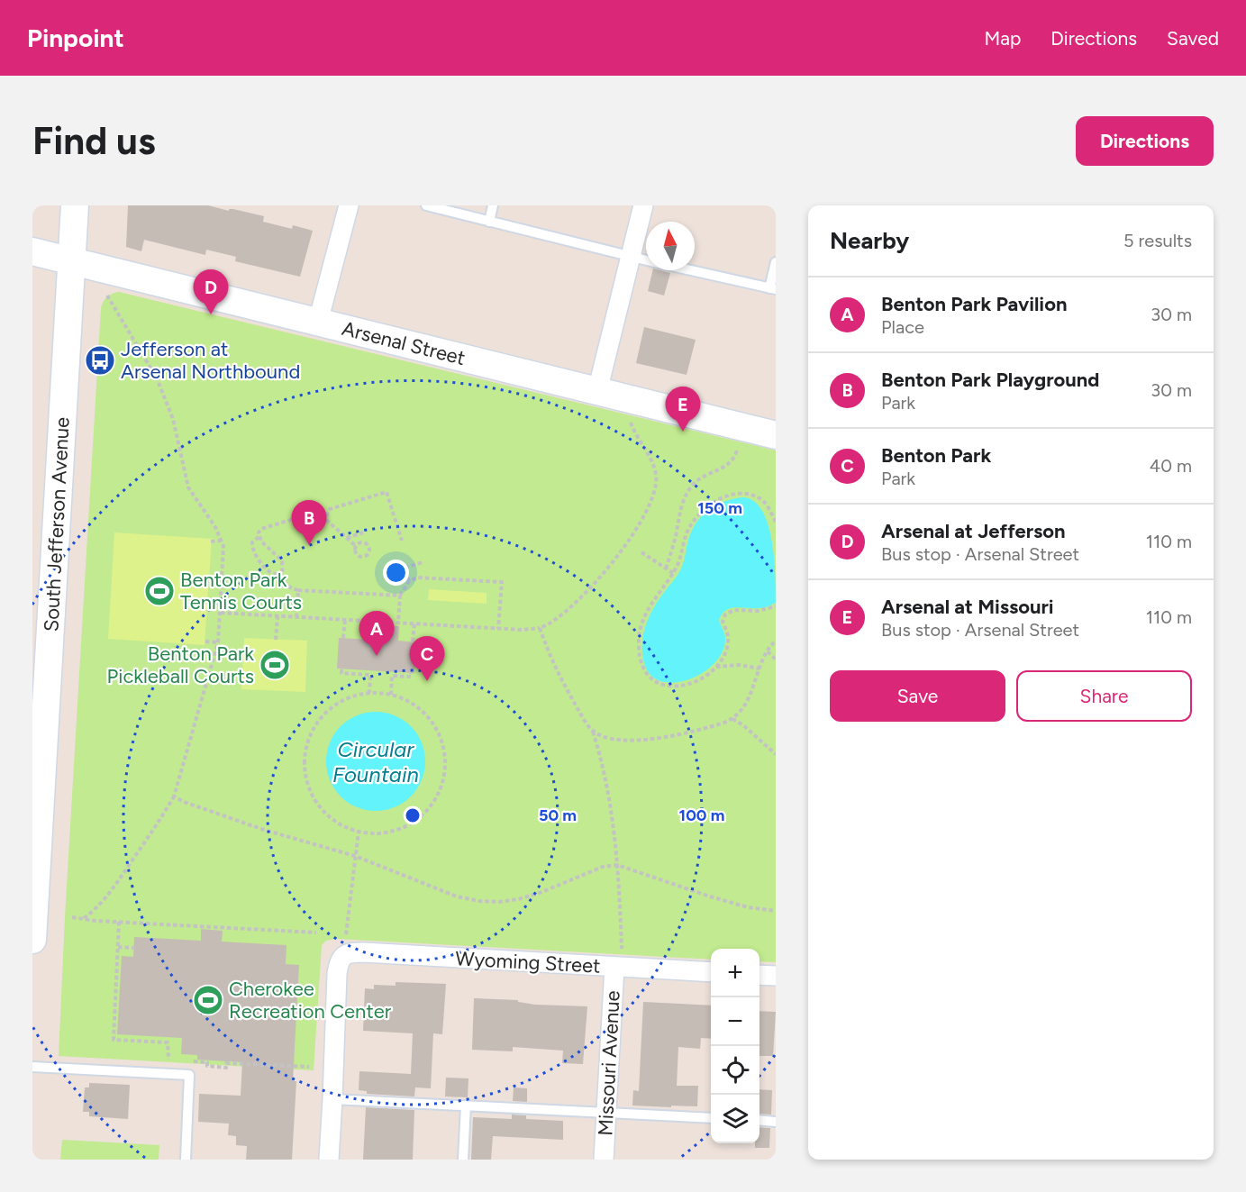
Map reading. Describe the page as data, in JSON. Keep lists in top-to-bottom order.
{
  "streets": {
    "main road": ["Arsenal Street", "South Jefferson Avenue"],
    "street": ["Wyoming Street", "Missouri Avenue"]
  },
  "crossings": [
    ["Arsenal Street", "South Jefferson Avenue"],
    ["Wyoming Street", "Missouri Avenue"]
  ],
  "water": ["Circular Fountain"],
  "places": {
    "bus stop": ["Jefferson at Arsenal Northbound"],
    "sports": ["Benton Park Tennis Courts", "Benton Park Pickleball Courts", "Cherokee Recreation Center"]
  },
  "north": "top",
  "page": {
    "header": "Pinpoint",
    "nav": ["Map", "Directions", "Saved"],
    "buttons": [
      "Directions",
      ["Save", "Share"]
    ],
    "title": "Find us",
    "heading": ["Nearby", "5 results"],
    "pins": [
      "D",
      "E",
      "B",
      "A",
      "C"
    ],
    "list": [
      {
        "mark": "A",
        "name": "Benton Park Pavilion",
        "note": "Place",
        "value": "30 m"
      },
      {
        "mark": "B",
        "name": "Benton Park Playground",
        "note": "Park",
        "value": "30 m"
      },
      {
        "mark": "C",
        "name": "Benton Park",
        "note": "Park",
        "value": "40 m"
      },
      {
        "mark": "D",
        "name": "Arsenal at Jefferson",
        "note": "Bus stop · Arsenal Street",
        "value": "110 m"
      },
      {
        "mark": "E",
        "name": "Arsenal at Missouri",
        "note": "Bus stop · Arsenal Street",
        "value": "110 m"
      }
    ],
    "map_buttons": ["+", "−"]
  },
  "rings": ["150 m", "50 m", "100 m"]
}
